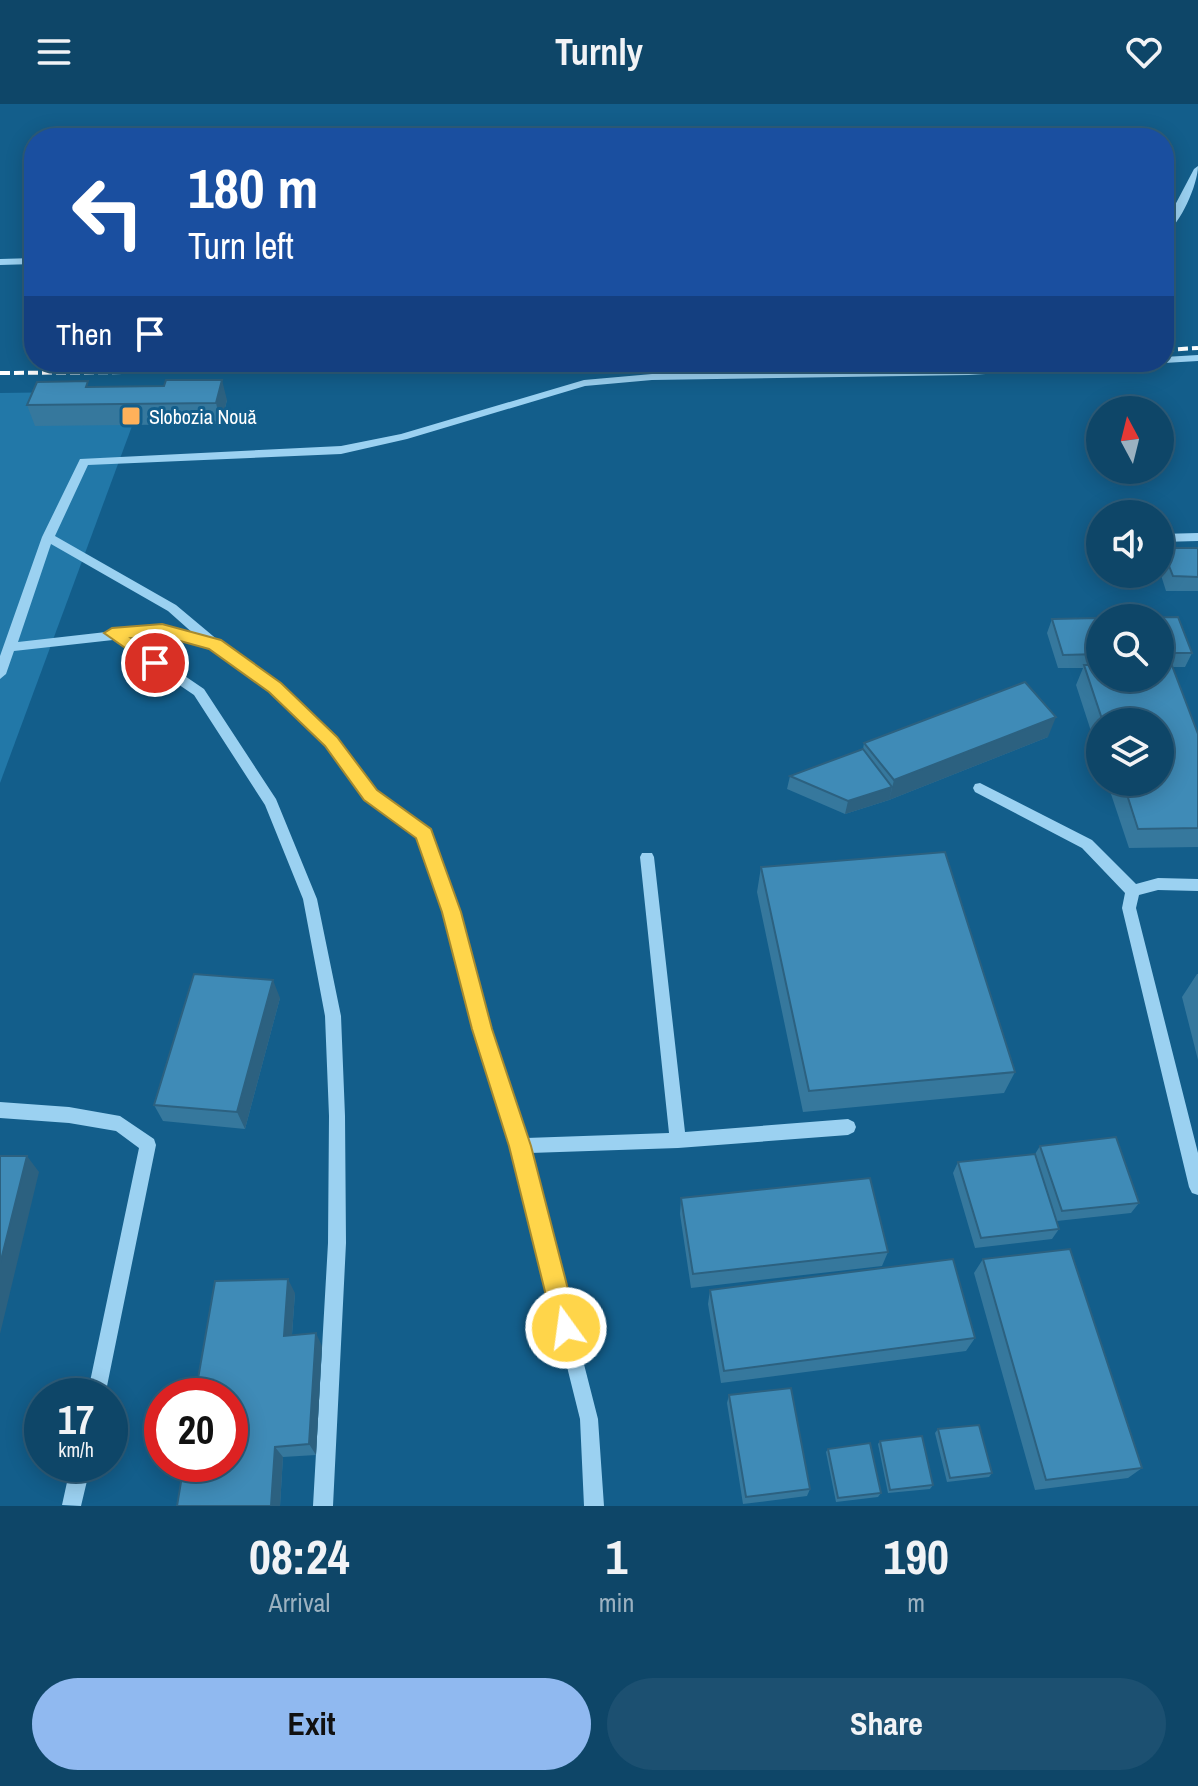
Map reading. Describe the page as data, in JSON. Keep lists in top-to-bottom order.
{
  "places": {
    "transit": ["Slobozia Nouă"]
  },
  "north": "top",
  "page": {
    "header": "Turnly",
    "turn": ["180 m", "Turn left"],
    "then": "Then",
    "speed": "17 km/h",
    "limit": "20",
    "eta": [
      "08:24",
      "Arrival",
      "1",
      "min",
      "190",
      "m"
    ],
    "buttons": ["Exit", "Share"]
  }
}
